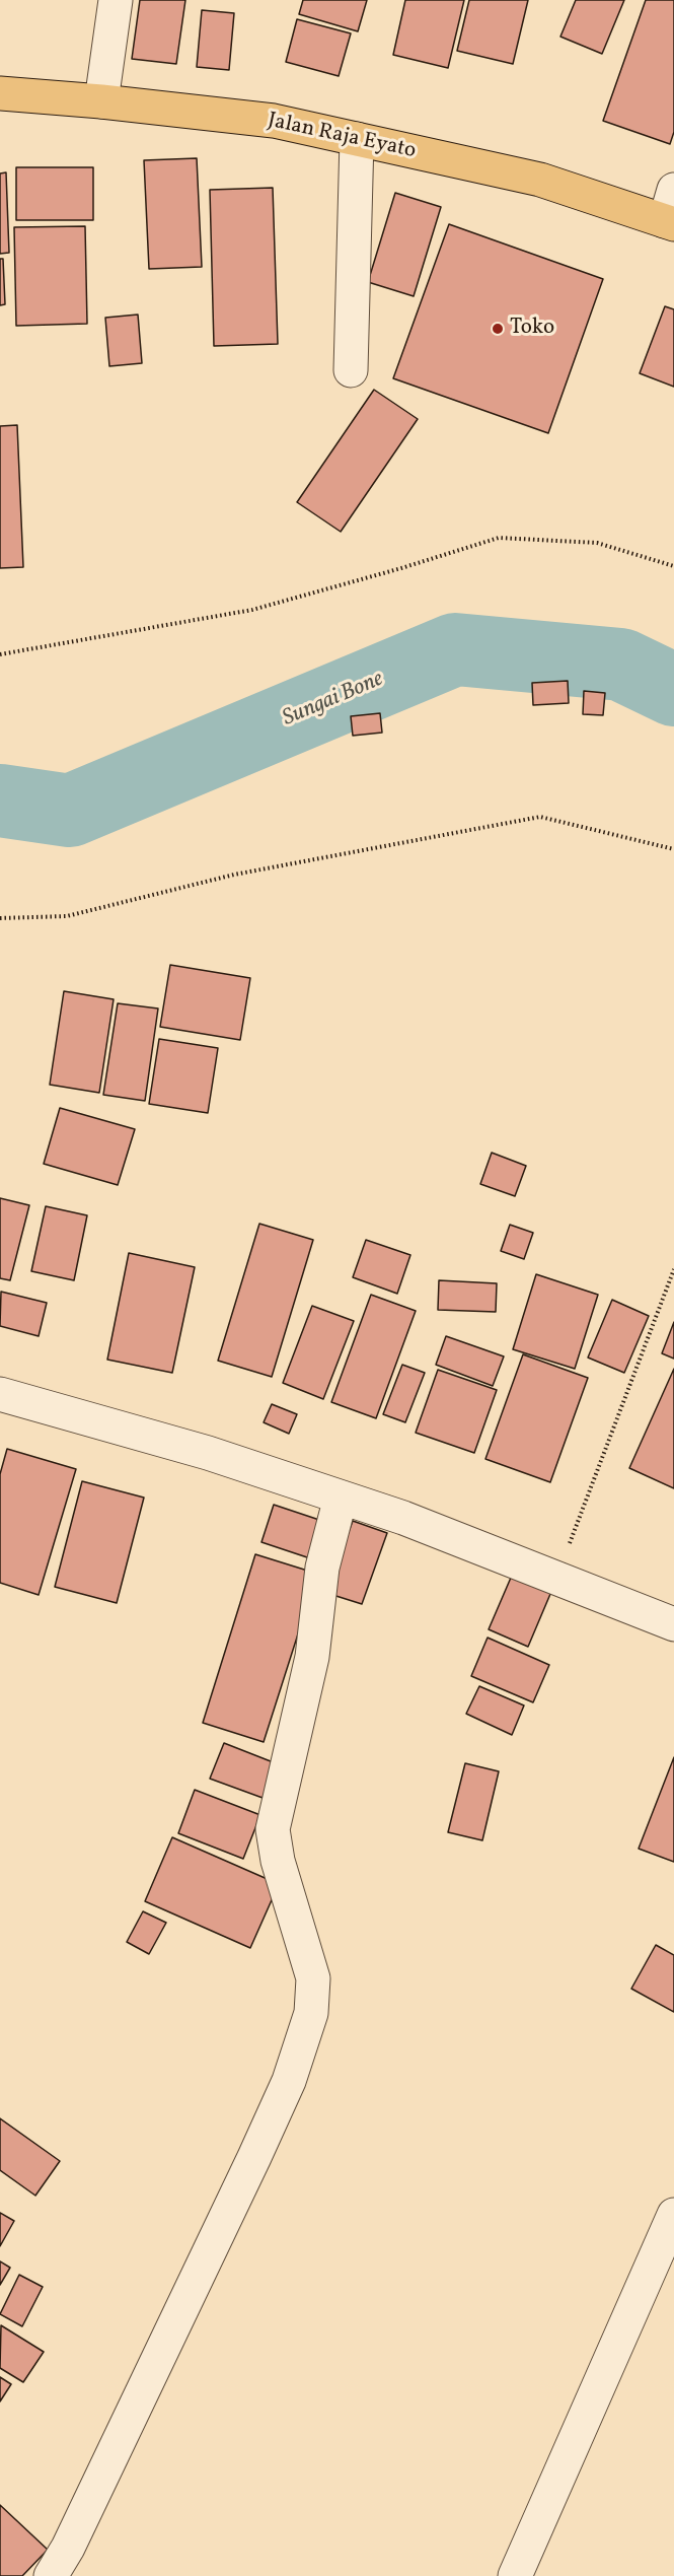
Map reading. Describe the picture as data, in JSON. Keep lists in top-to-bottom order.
{
  "streets": {
    "main road": ["Jalan Raja Eyato"]
  },
  "water": ["Sungai Bone"],
  "places": ["Toko"]
}
